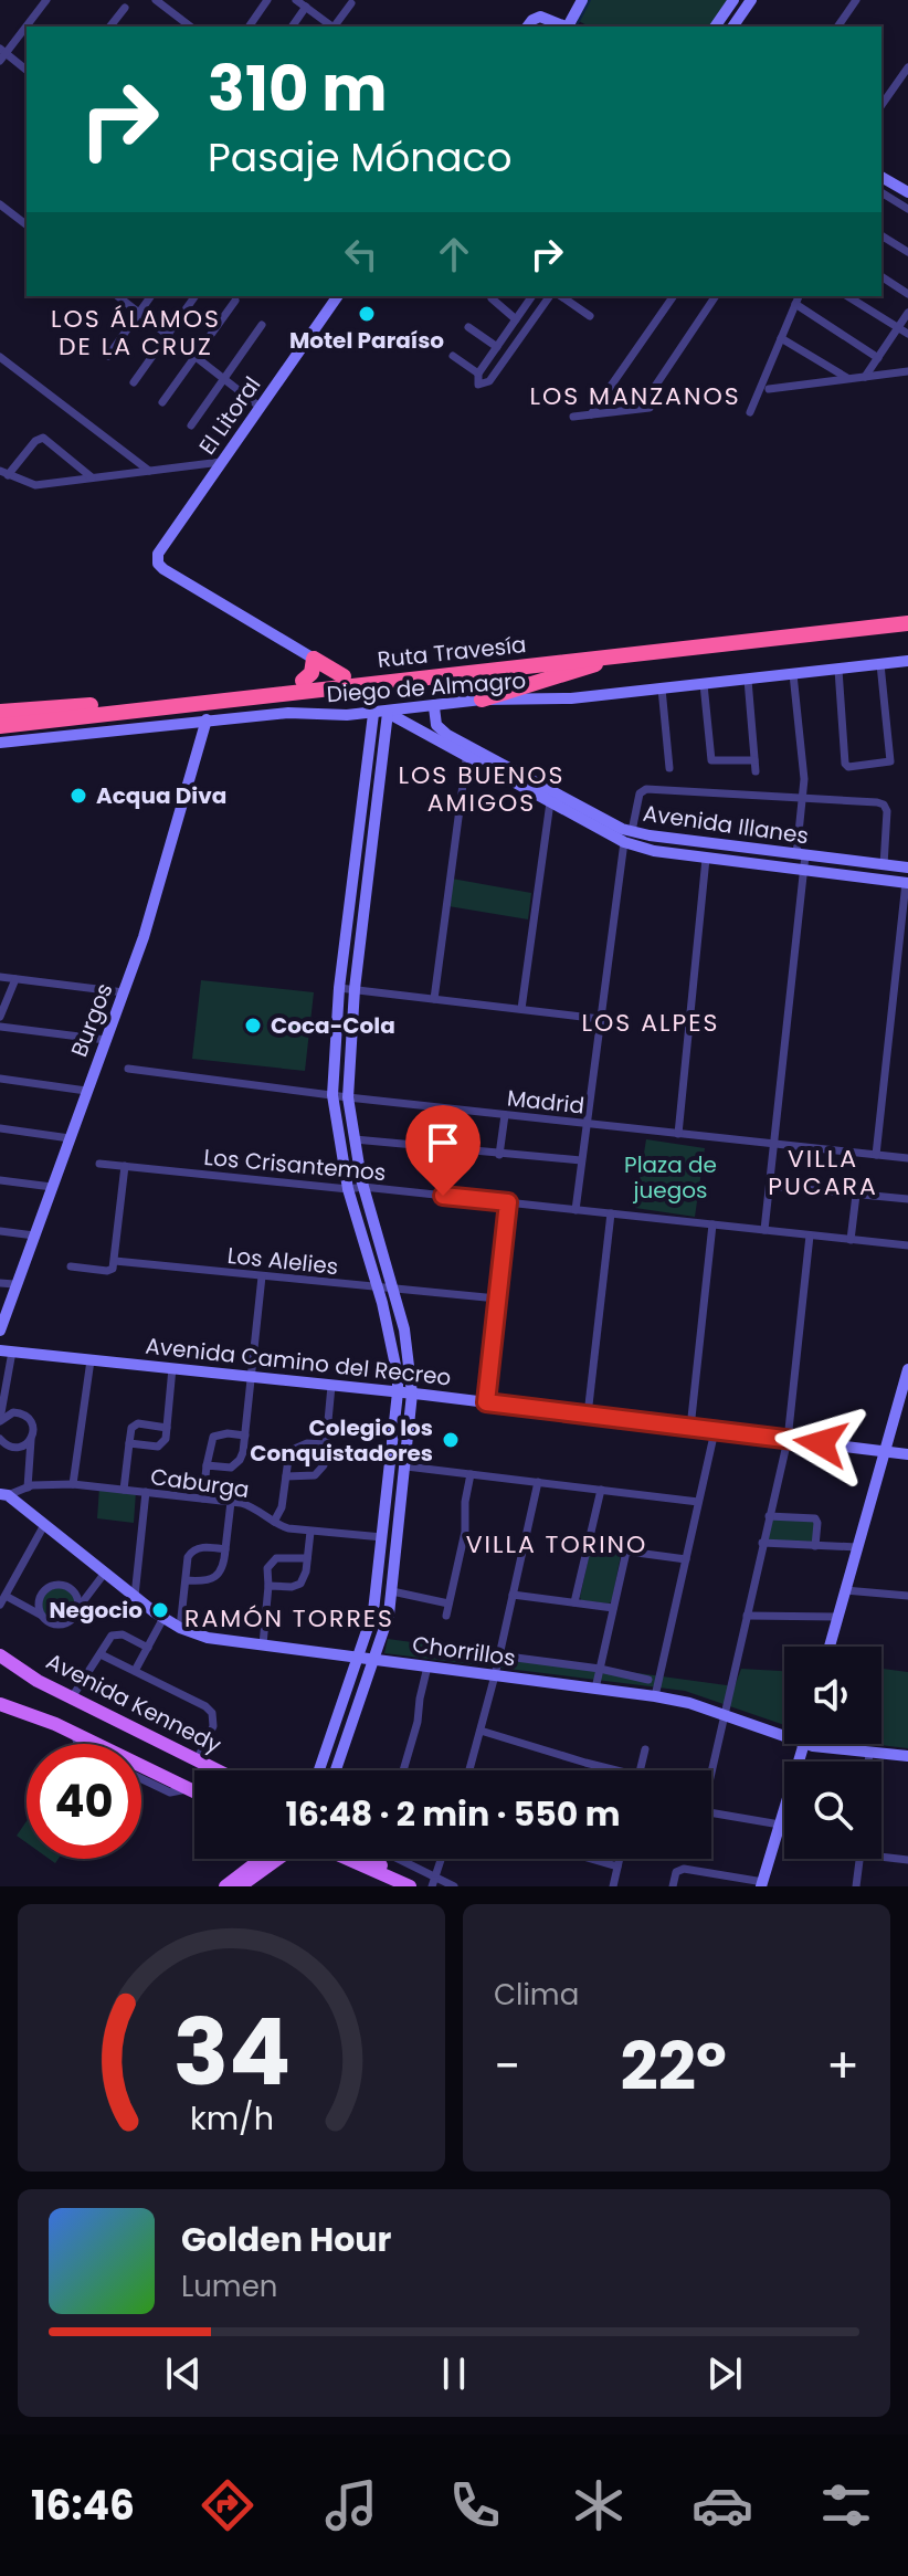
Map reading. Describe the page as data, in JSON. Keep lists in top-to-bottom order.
{
  "streets": {
    "highway": ["Ruta Travesía"],
    "main road": [
      "El Litoral",
      "Diego de Almagro",
      "Avenida Illanes",
      "Burgos",
      "Avenida Camino del Recreo",
      "Chorrillos",
      "Avenida Kennedy"
    ],
    "street": [
      "Madrid",
      "Los Crisantemos",
      "Los Alelies",
      "Caburga"
    ]
  },
  "crossings": [
    ["Diego de Almagro", "Avenida Illanes"],
    ["Diego de Almagro", "Burgos"],
    ["Caburga", "Chorrillos"]
  ],
  "districts": [
    "LOS ÁLAMOS DE LA CRUZ",
    "LOS MANZANOS",
    "LOS BUENOS AMIGOS",
    "LOS ALPES",
    "VILLA PUCARA",
    "VILLA TORINO",
    "RAMÓN TORRES"
  ],
  "parks": ["Plaza de juegos"],
  "places": [
    "Motel Paraíso",
    "Acqua Diva",
    "Coca-Cola",
    "Colegio los Conquistadores",
    "Negocio"
  ],
  "page": {
    "turn": ["310 m", "Pasaje Mónaco"],
    "limit": "40",
    "trip": "16:48 · 2 min · 550 m",
    "tile": "Clima",
    "heat": ["−", "22°", "+"],
    "song": ["Golden Hour", "Lumen"],
    "tabs": "16:46",
    "gauge": ["34", "km/h"]
  }
}
